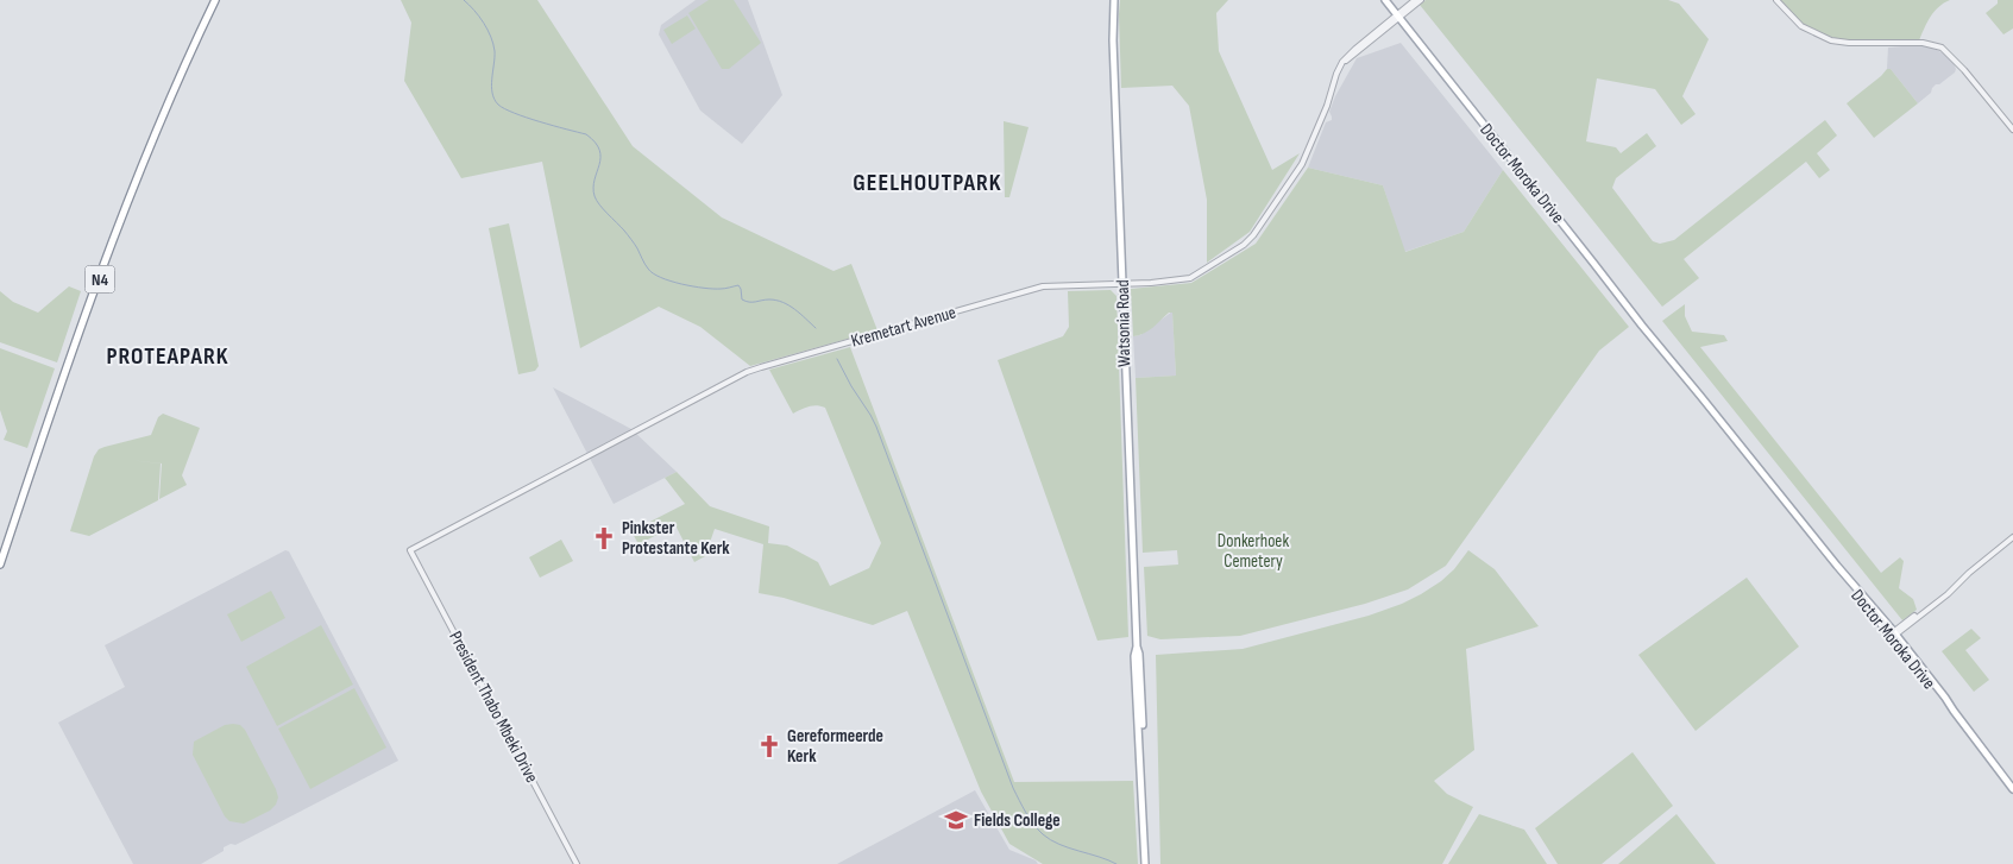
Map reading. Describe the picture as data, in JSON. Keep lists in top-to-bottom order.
{
  "streets": {
    "highway": ["N4"],
    "main road": ["Doctor Moroka Drive", "Watsonia Road"],
    "street": ["Kremetart Avenue", "President Thabo Mbeki Drive"]
  },
  "crossings": [
    ["Doctor Moroka Drive", "Kremetart Avenue"],
    ["Watsonia Road", "Kremetart Avenue"],
    ["Kremetart Avenue", "President Thabo Mbeki Drive"]
  ],
  "districts": ["GEELHOUTPARK", "PROTEAPARK"],
  "parks": ["Donkerhoek Cemetery"],
  "places": {
    "church": ["Pinkster Protestante Kerk", "Gereformeerde Kerk"],
    "school or university": ["Fields College"]
  }
}
